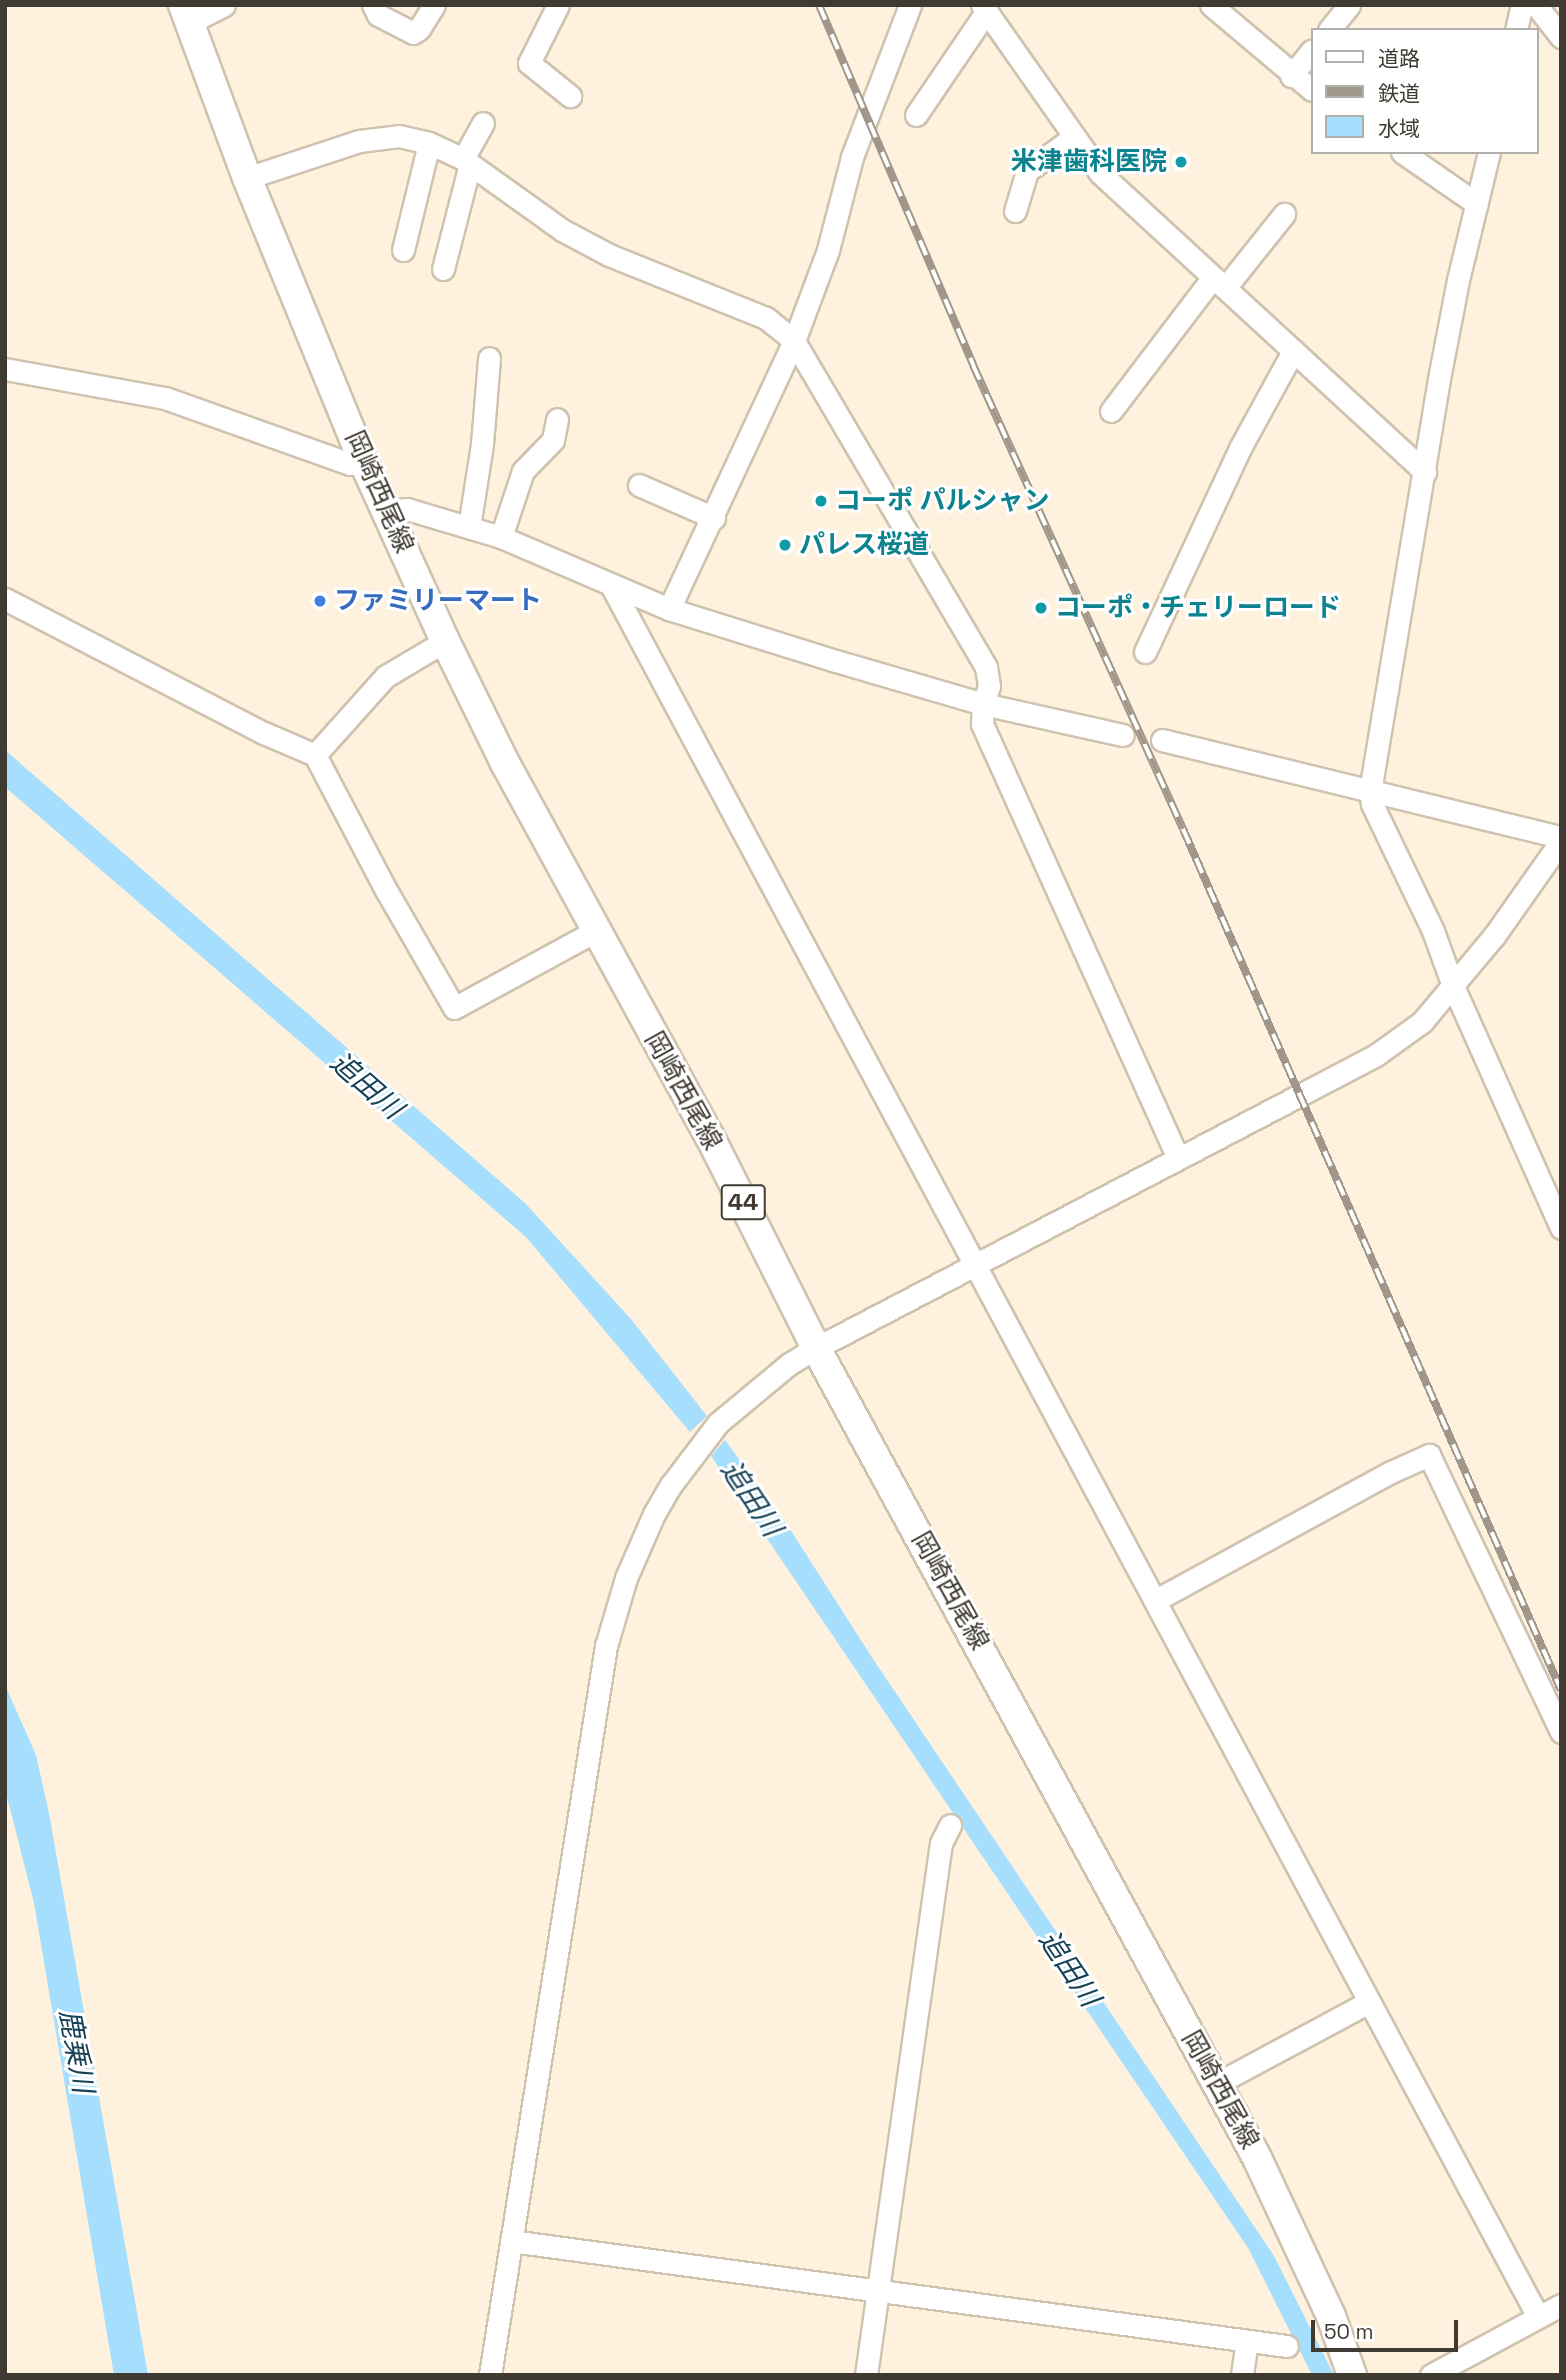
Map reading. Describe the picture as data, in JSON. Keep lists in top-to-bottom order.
{
  "streets": {
    "main road": ["岡崎西尾線", "44"]
  },
  "water": ["追田川", "鹿乗川"],
  "places": [
    "米津歯科医院",
    "コーポ パルシャン",
    "パレス桜道",
    "ファミリーマート",
    "コーポ・チェリーロード"
  ],
  "legend": ["道路", "鉄道", "水域"],
  "scale_bar": "50 m"
}
